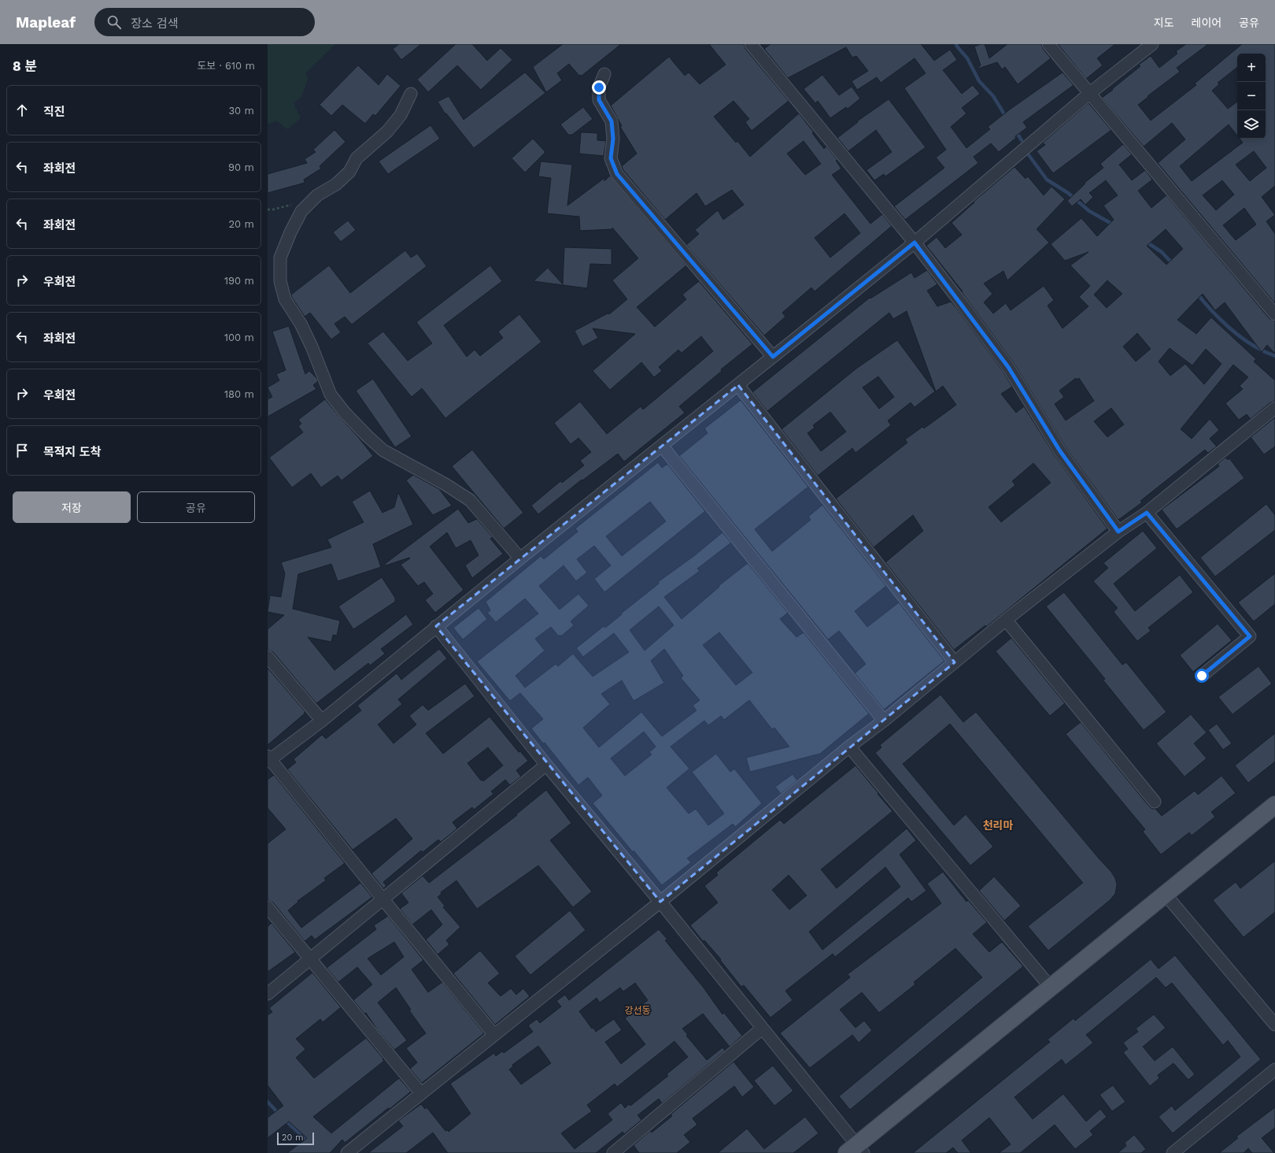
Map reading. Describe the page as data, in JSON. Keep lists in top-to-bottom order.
{
  "districts": ["천리마", "강선동"],
  "scale_bar": "20 m",
  "page": {
    "header": "Mapleaf",
    "search": "장소 검색",
    "nav": ["지도", "레이어", "공유"],
    "heading": ["8 분", "도보 · 610 m"],
    "map_buttons": ["+", "−"],
    "list": [
      ["직진", "30 m"],
      ["좌회전", "90 m"],
      ["좌회전", "20 m"],
      ["우회전", "190 m"],
      ["좌회전", "100 m"],
      ["우회전", "180 m"],
      "목적지 도착"
    ],
    "buttons": ["저장", "공유"],
    "scale": "20 m"
  }
}
